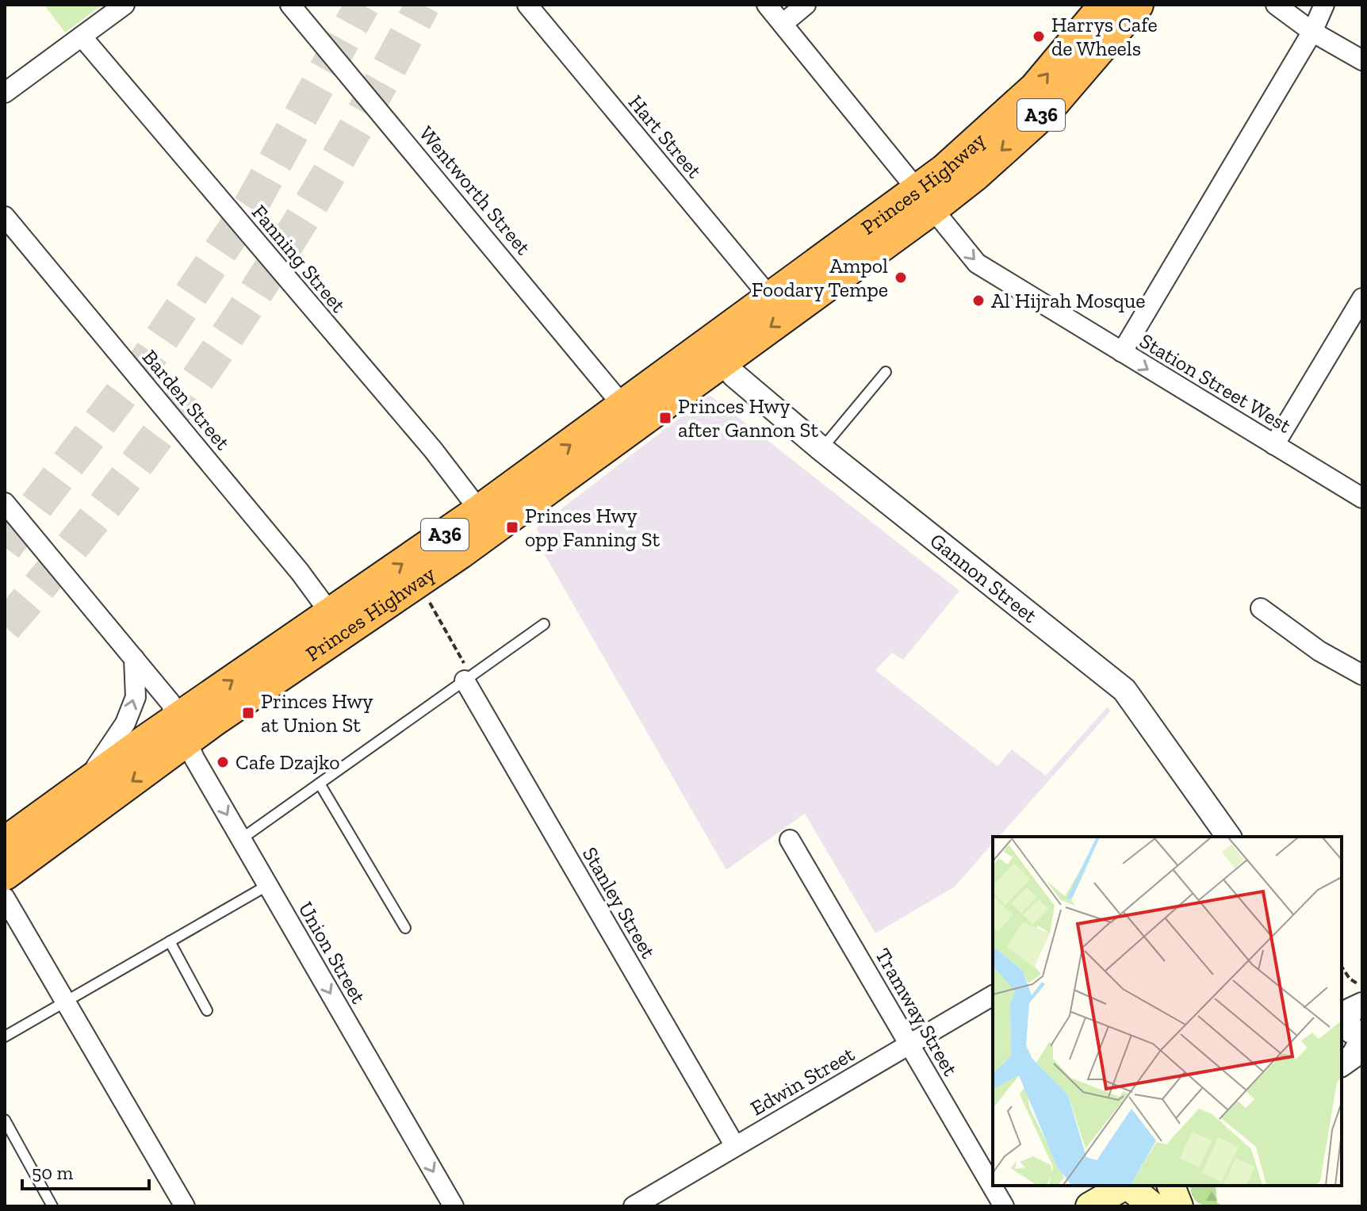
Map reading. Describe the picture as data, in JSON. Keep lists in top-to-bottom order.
{
  "streets": {
    "highway": ["A36", "Princes Highway"],
    "street": [
      "Hart Street",
      "Wentworth Street",
      "Fanning Street",
      "Station Street West",
      "Barden Street",
      "Gannon Street",
      "Stanley Street",
      "Union Street",
      "Tramway Street",
      "Edwin Street"
    ]
  },
  "crossings": [
    ["Hart Street", "Princes Highway"],
    ["Princes Highway", "Wentworth Street"],
    ["Princes Highway", "Fanning Street"],
    ["Princes Highway", "Station Street West"],
    ["Princes Highway", "Barden Street"],
    ["Princes Highway", "Gannon Street"],
    ["Princes Highway", "Union Street"],
    ["Stanley Street", "Edwin Street"],
    ["Tramway Street", "Edwin Street"]
  ],
  "one_way": ["Station Street West", "Union Street"],
  "places": {
    "other": [
      "Harrys Cafe de Wheels",
      "Ampol Foodary Tempe",
      "Al Hijrah Mosque",
      "Cafe Dzajko"
    ],
    "transit": ["Princes Hwy after Gannon St", "Princes Hwy opp Fanning St", "Princes Hwy at Union St"]
  },
  "scale_bar": "50 m"
}
